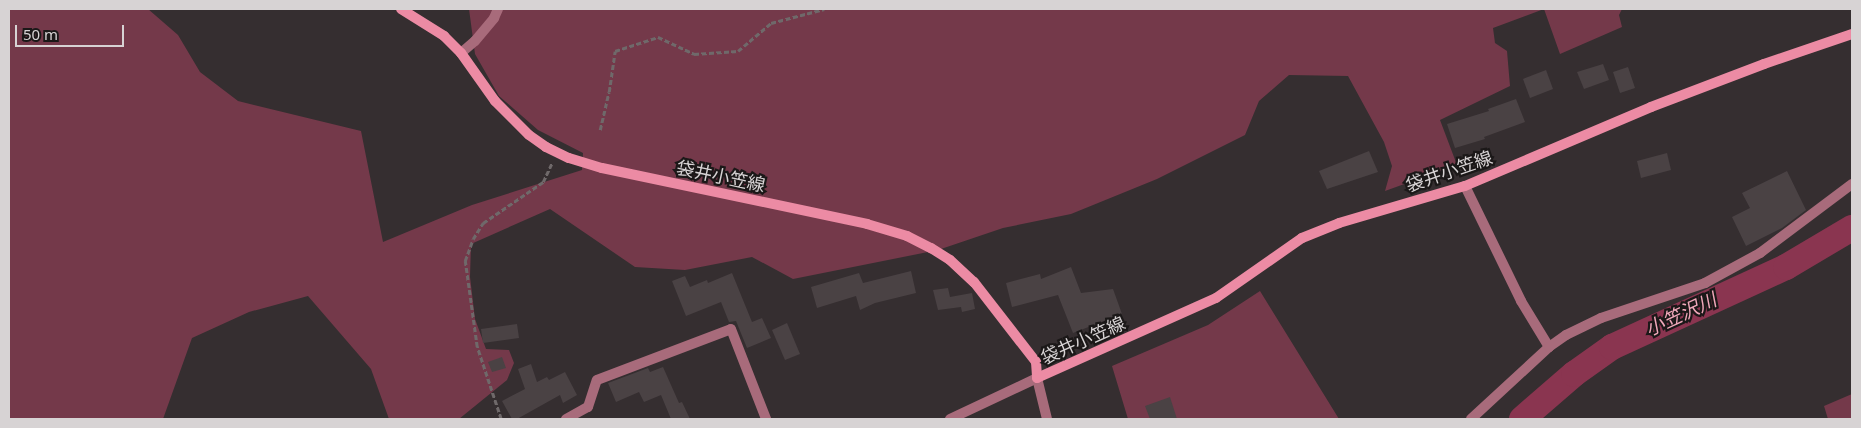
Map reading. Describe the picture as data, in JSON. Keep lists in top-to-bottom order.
{
  "streets": {
    "main road": ["袋井小笠線"]
  },
  "water": ["小笠沢川"],
  "scale_bar": "50 m"
}
